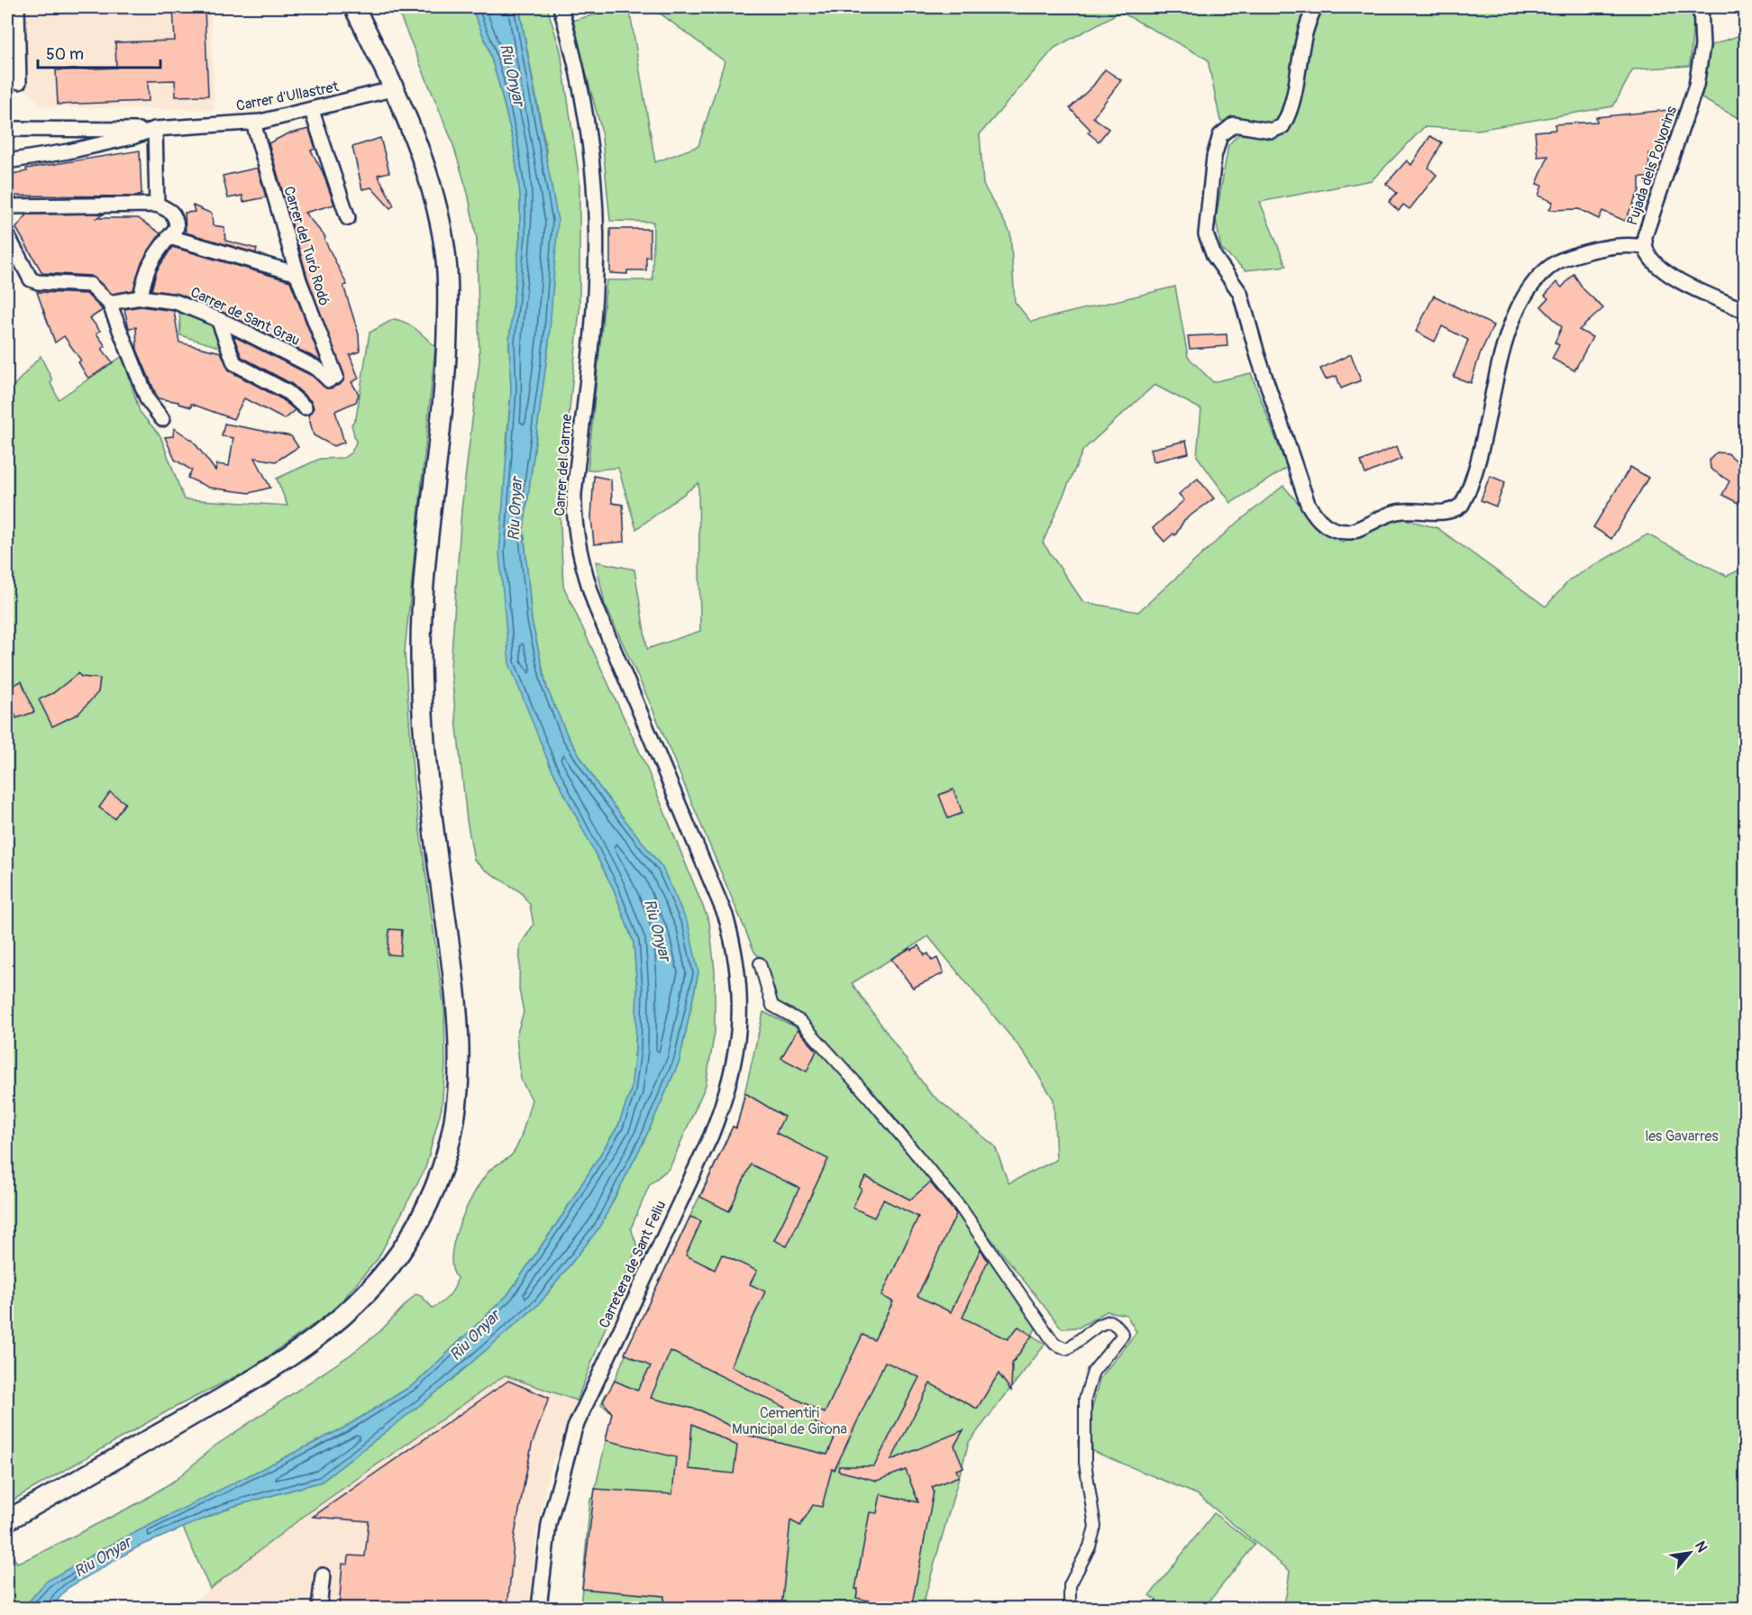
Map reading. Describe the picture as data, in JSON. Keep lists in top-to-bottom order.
{
  "streets": {
    "street": [
      "Carrer d'Ullastret",
      "Pujada dels Polvorins",
      "Carrer del Turó Rodó",
      "Carrer de Sant Grau",
      "Carrer del Carme",
      "Carretera de Sant Feliu"
    ]
  },
  "crossings": [
    ["Carrer d'Ullastret", "Carrer del Turó Rodó"],
    ["Carrer del Turó Rodó", "Carrer de Sant Grau"],
    ["Carrer del Carme", "Carretera de Sant Feliu"]
  ],
  "water": ["Riu Onyar"],
  "parks": ["les Gavarres", "Cementiri Municipal de Girona"],
  "scale_bar": "50 m",
  "north": "top right"
}
